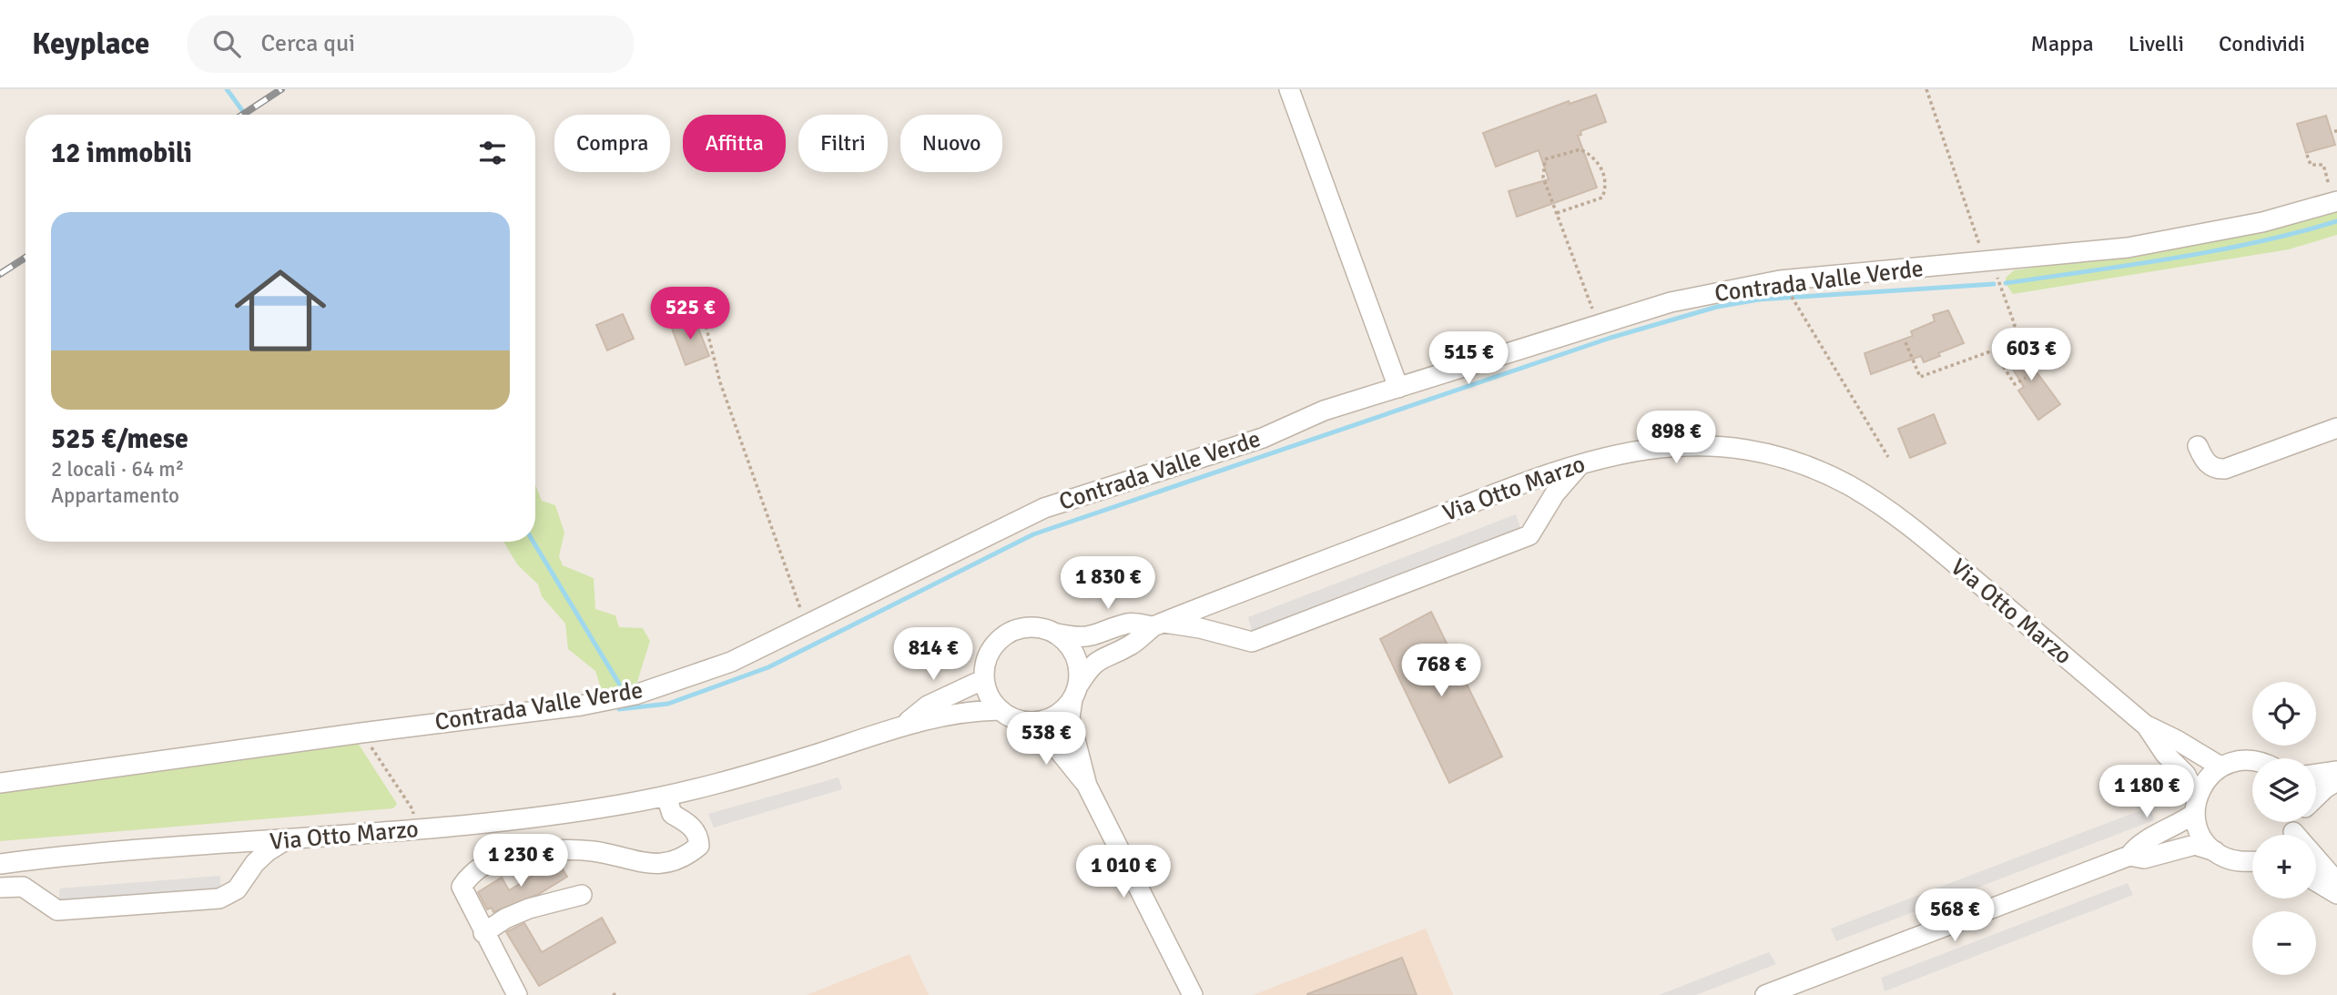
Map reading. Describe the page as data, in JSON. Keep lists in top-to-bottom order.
{
  "streets": {
    "street": ["Contrada Valle Verde", "Via Otto Marzo"]
  },
  "page": {
    "header": "Keyplace",
    "search": "Cerca qui",
    "nav": ["Mappa", "Livelli", "Condividi"],
    "chip": [
      "Compra",
      "Affitta",
      "Filtri",
      "Nuovo"
    ],
    "heading": "12 immobili",
    "list": [
      {
        "name": "525 €/mese",
        "note": "2 locali · 64 m² · Appartamento"
      }
    ],
    "price": [
      "525 €",
      "603 €",
      "515 €",
      "898 €",
      "1 830 €",
      "814 €",
      "768 €",
      "538 €",
      "1 180 €",
      "1 230 €",
      "1 010 €",
      "568 €"
    ],
    "map_buttons": ["+", "−"]
  }
}
